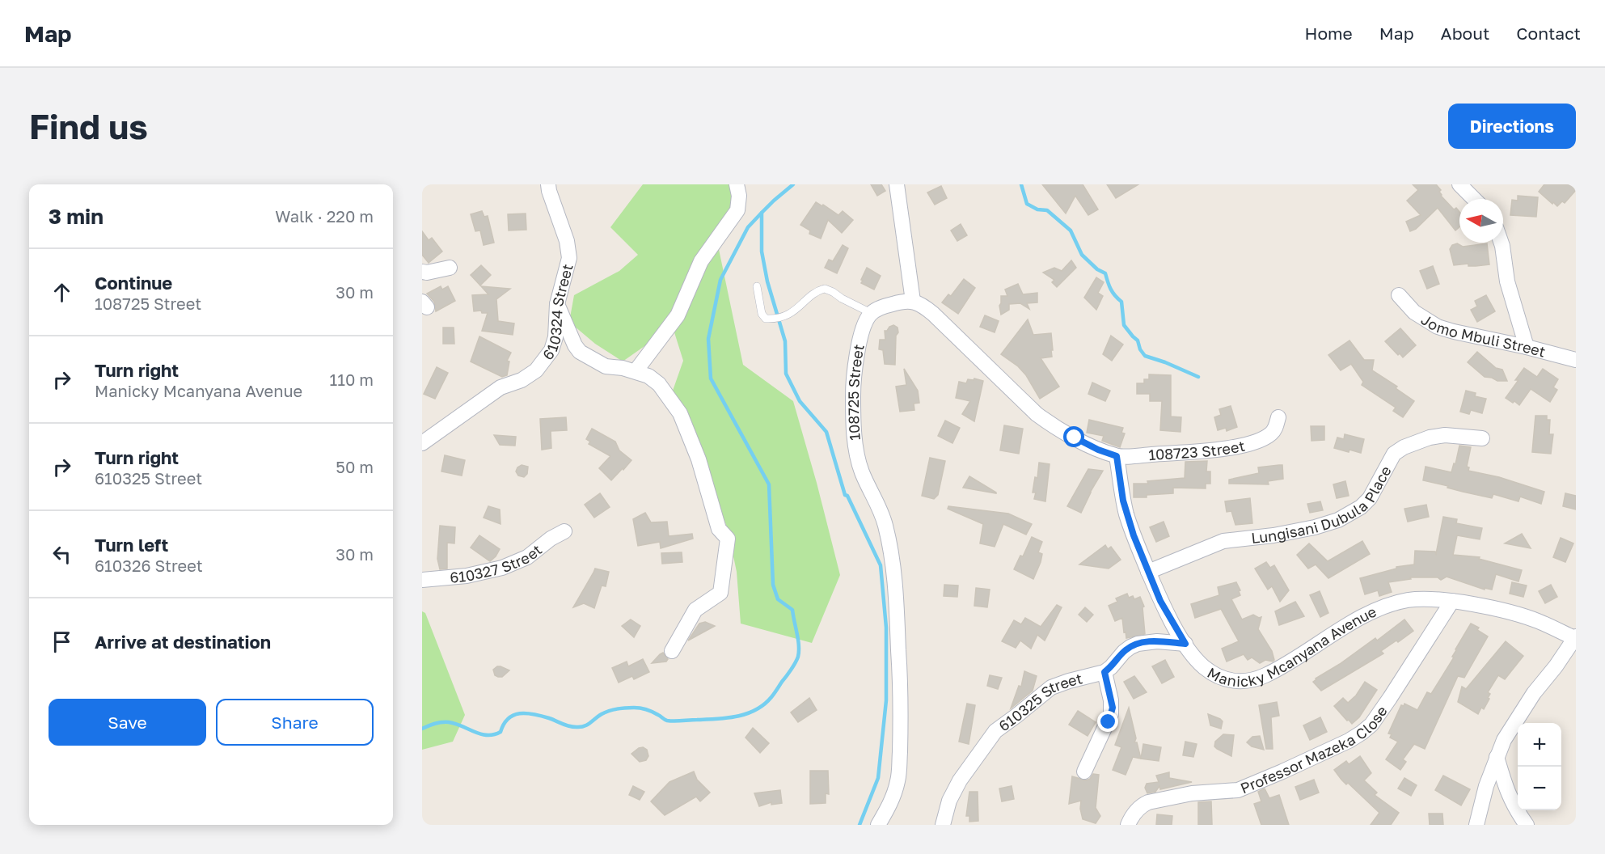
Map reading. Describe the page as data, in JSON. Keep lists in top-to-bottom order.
{
  "streets": {
    "street": [
      "610324 Street",
      "Jomo Mbuli Street",
      "108725 Street",
      "108723 Street",
      "Lungisani Dubula Place",
      "610327 Street",
      "Manicky Mcanyana Avenue",
      "610325 Street",
      "Professor Mazeka Close"
    ]
  },
  "crossings": [
    ["108723 Street", "Manicky Mcanyana Avenue"],
    ["Lungisani Dubula Place", "Manicky Mcanyana Avenue"],
    ["Manicky Mcanyana Avenue", "610325 Street"],
    ["Manicky Mcanyana Avenue", "Professor Mazeka Close"]
  ],
  "north": "left",
  "page": {
    "header": "Map",
    "nav": [
      "Home",
      "Map",
      "About",
      "Contact"
    ],
    "buttons": [
      "Directions",
      ["Save", "Share"]
    ],
    "title": "Find us",
    "heading": ["3 min", "Walk · 220 m"],
    "list": [
      ["Continue", "108725 Street", "30 m"],
      ["Turn right", "Manicky Mcanyana Avenue", "110 m"],
      ["Turn right", "610325 Street", "50 m"],
      ["Turn left", "610326 Street", "30 m"],
      "Arrive at destination"
    ],
    "map_buttons": ["+", "−"]
  }
}
